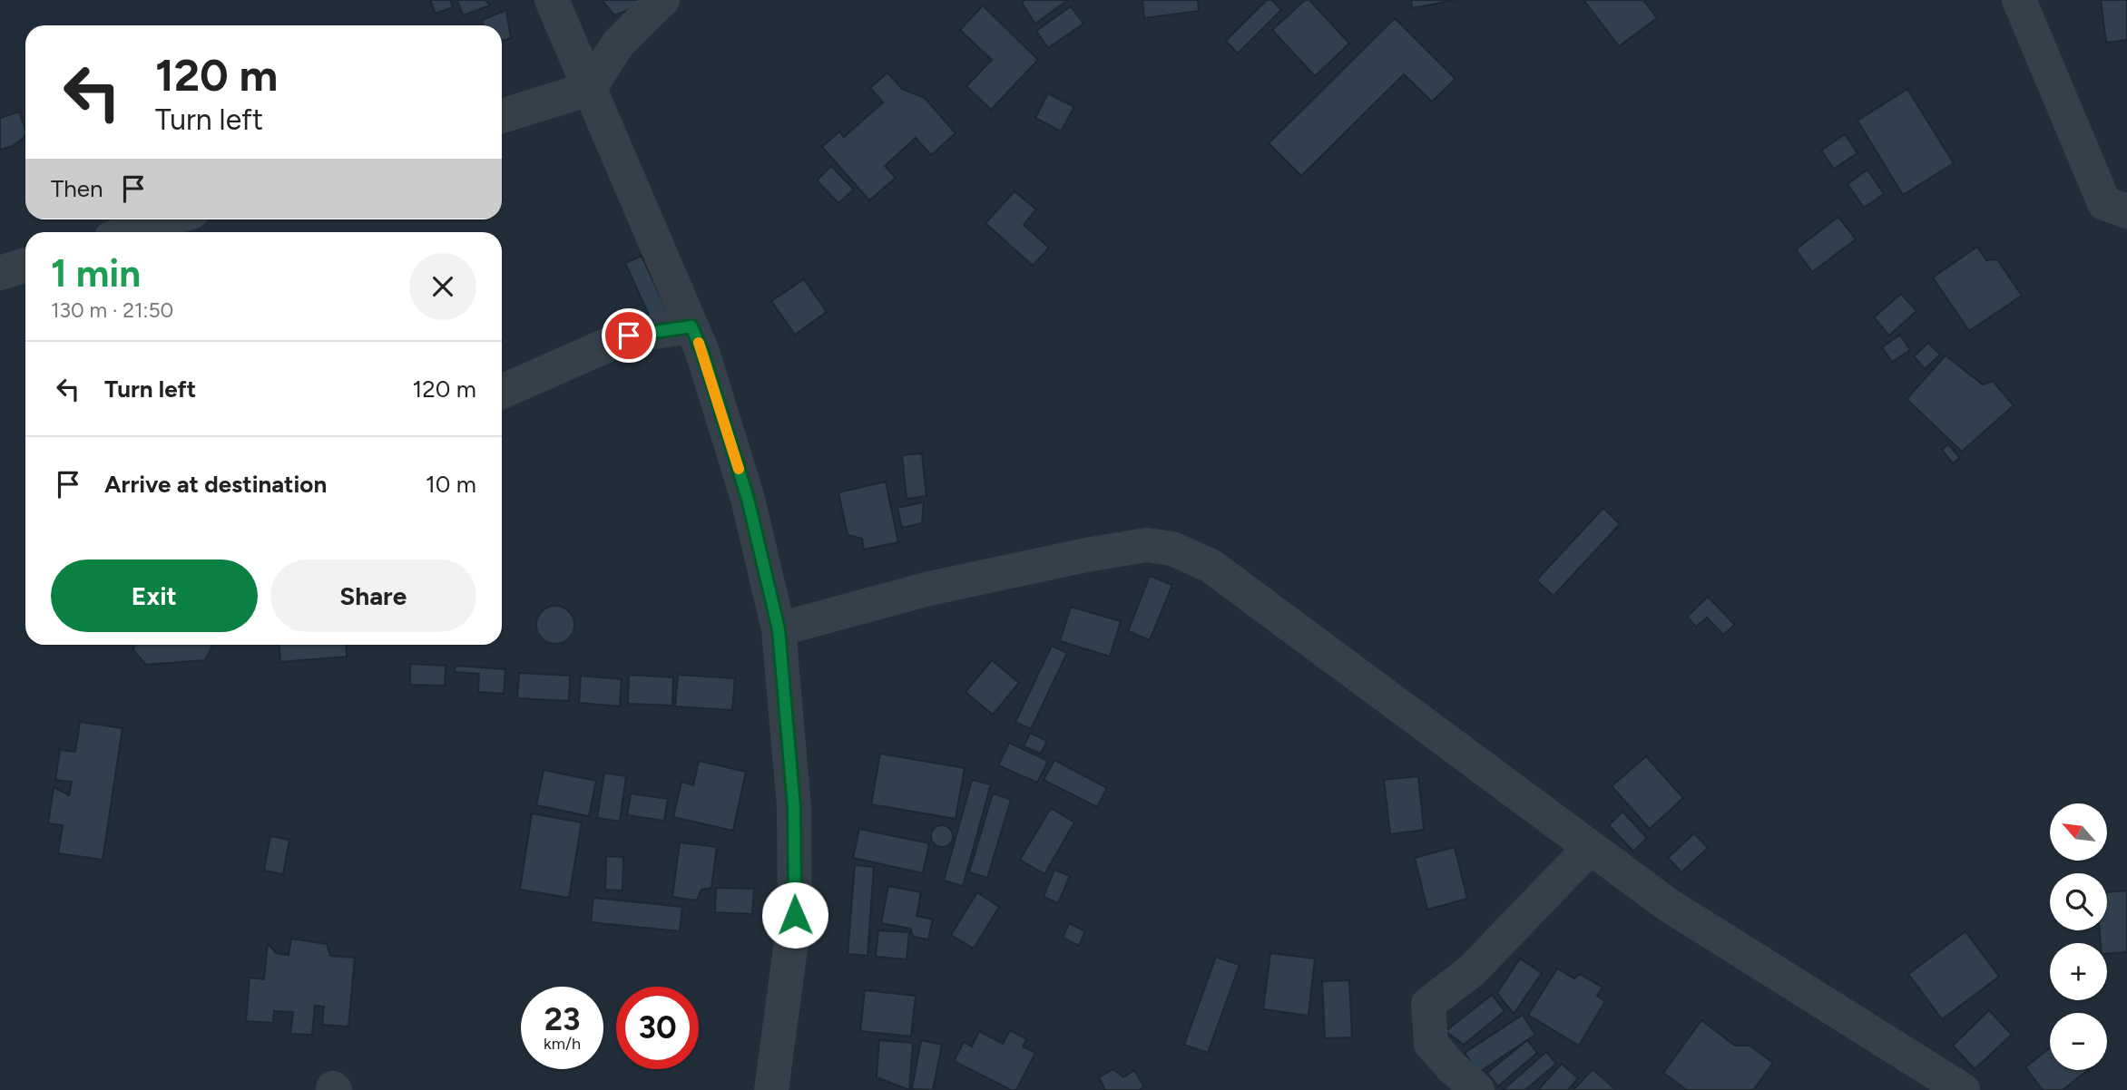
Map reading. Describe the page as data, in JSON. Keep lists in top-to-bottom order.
{
  "north": "top left",
  "page": {
    "turn": ["120 m", "Turn left"],
    "then": "Then",
    "heading": ["1 min", "130 m · 21:50"],
    "list": [
      {
        "name": "Turn left",
        "value": "120 m"
      },
      {
        "name": "Arrive at destination",
        "value": "10 m"
      }
    ],
    "buttons": ["Exit", "Share"],
    "map_buttons": ["+", "−"],
    "speed": "23 km/h",
    "limit": "30"
  }
}
